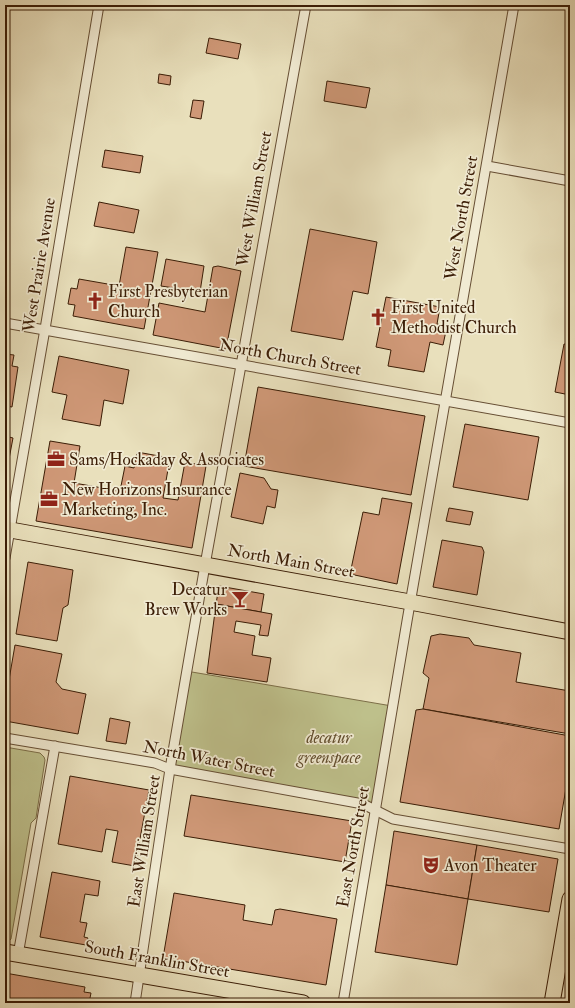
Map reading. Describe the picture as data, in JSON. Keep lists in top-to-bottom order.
{
  "streets": {
    "main road": ["North Main Street", "South Franklin Street"],
    "street": [
      "West William Street",
      "West North Street",
      "West Prairie Avenue",
      "North Church Street",
      "North Water Street",
      "East William Street",
      "East North Street"
    ]
  },
  "crossings": [
    ["West William Street", "North Church Street"],
    ["West William Street", "North Main Street"],
    ["West William Street", "East William Street"],
    ["West North Street", "North Church Street"],
    ["West North Street", "North Main Street"],
    ["West North Street", "East North Street"],
    ["West Prairie Avenue", "North Church Street"],
    ["West Prairie Avenue", "North Main Street"],
    ["North Main Street", "East William Street"],
    ["North Main Street", "East North Street"],
    ["North Water Street", "East William Street"],
    ["North Water Street", "East North Street"],
    ["East William Street", "South Franklin Street"]
  ],
  "parks": ["decatur greenspace"],
  "places": {
    "church": ["First Presbyterian Church", "First United Methodist Church"],
    "office": ["Sams/Hockaday & Associates", "New Horizons Insurance Marketing, Inc."],
    "bar": ["Decatur Brew Works"],
    "theatre": ["Avon Theater"]
  }
}
